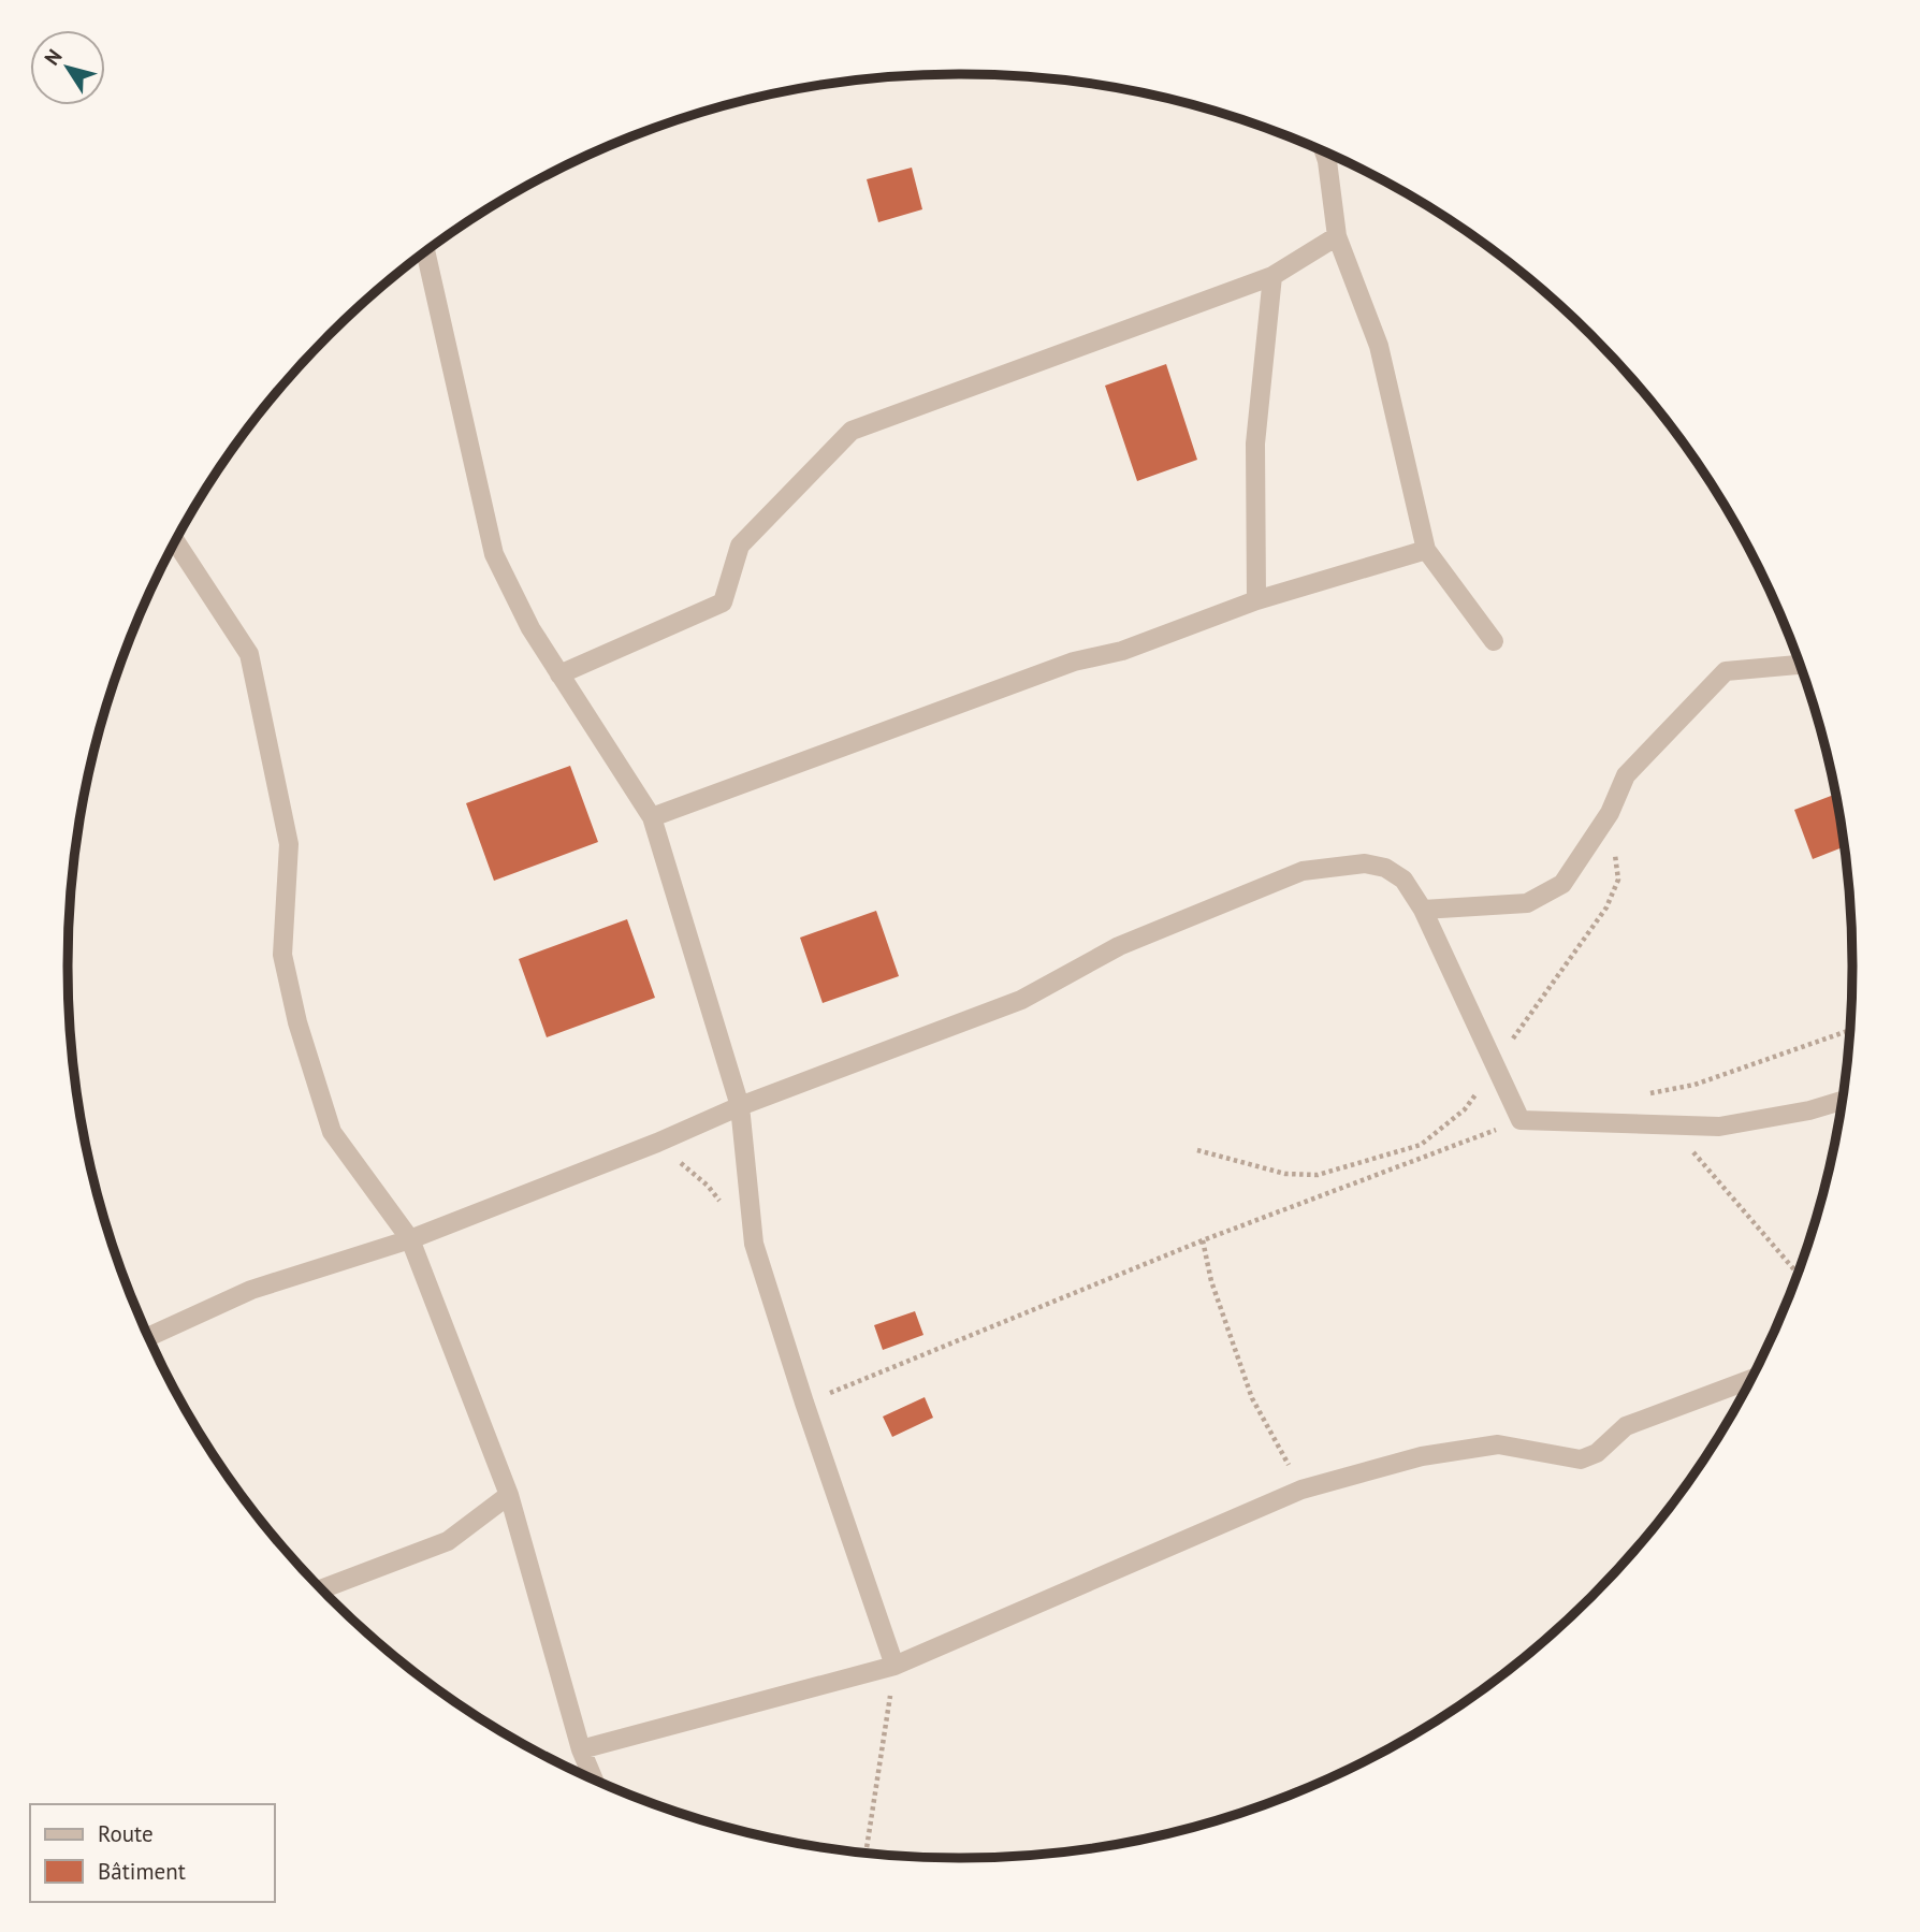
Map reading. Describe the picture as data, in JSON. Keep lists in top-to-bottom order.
{
  "legend": ["Route", "Bâtiment"],
  "north": "top left"
}
